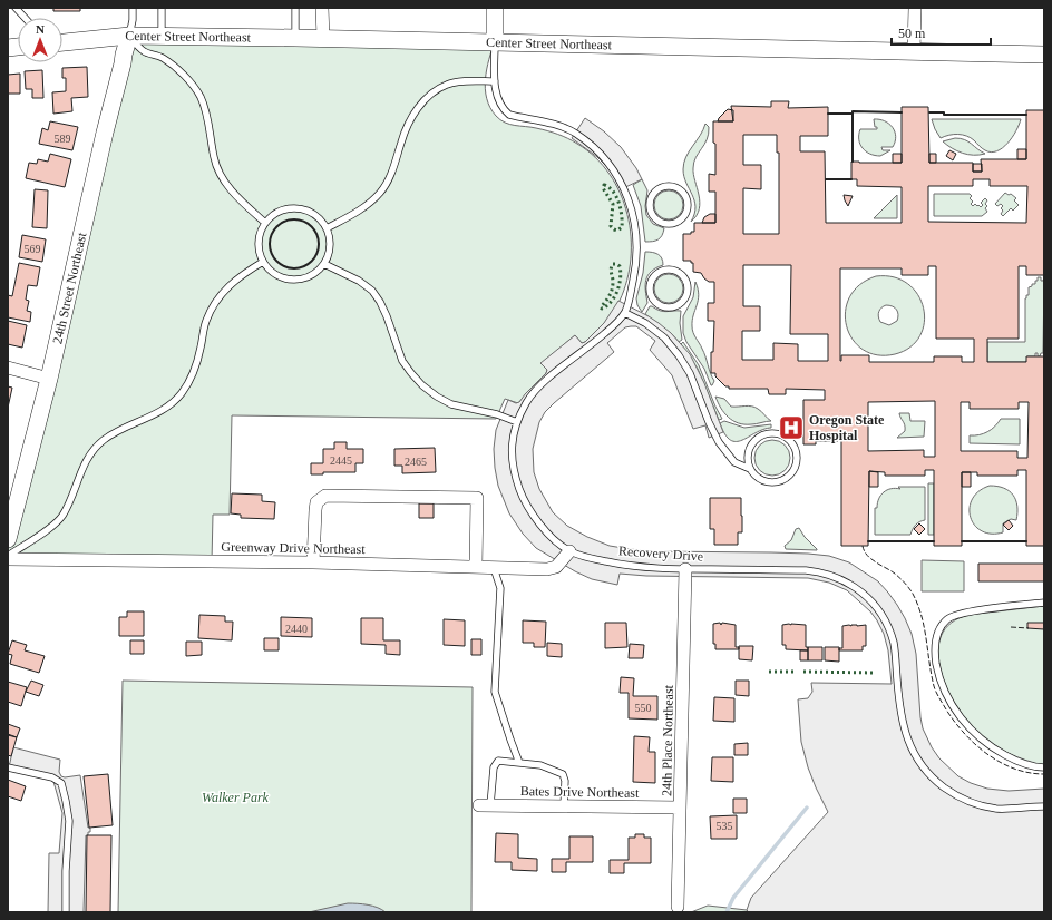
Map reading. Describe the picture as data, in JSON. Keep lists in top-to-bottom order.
{
  "streets": {
    "main road": ["Center Street Northeast", "24th Street Northeast"],
    "street": ["Greenway Drive Northeast", "24th Place Northeast", "Bates Drive Northeast"],
    "lane": ["Recovery Drive"]
  },
  "crossings": [
    ["Center Street Northeast", "24th Street Northeast"],
    ["Center Street Northeast", "Recovery Drive"],
    ["Greenway Drive Northeast", "Recovery Drive"],
    ["Recovery Drive", "24th Place Northeast"],
    ["24th Place Northeast", "Bates Drive Northeast"]
  ],
  "parks": ["Walker Park"],
  "places": {
    "hospital": ["Oregon State Hospital"]
  },
  "house_numbers": [
    "589",
    "569",
    "2445",
    "2465",
    "2440",
    "550",
    "535"
  ],
  "scale_bar": "50 m",
  "north": "top"
}
